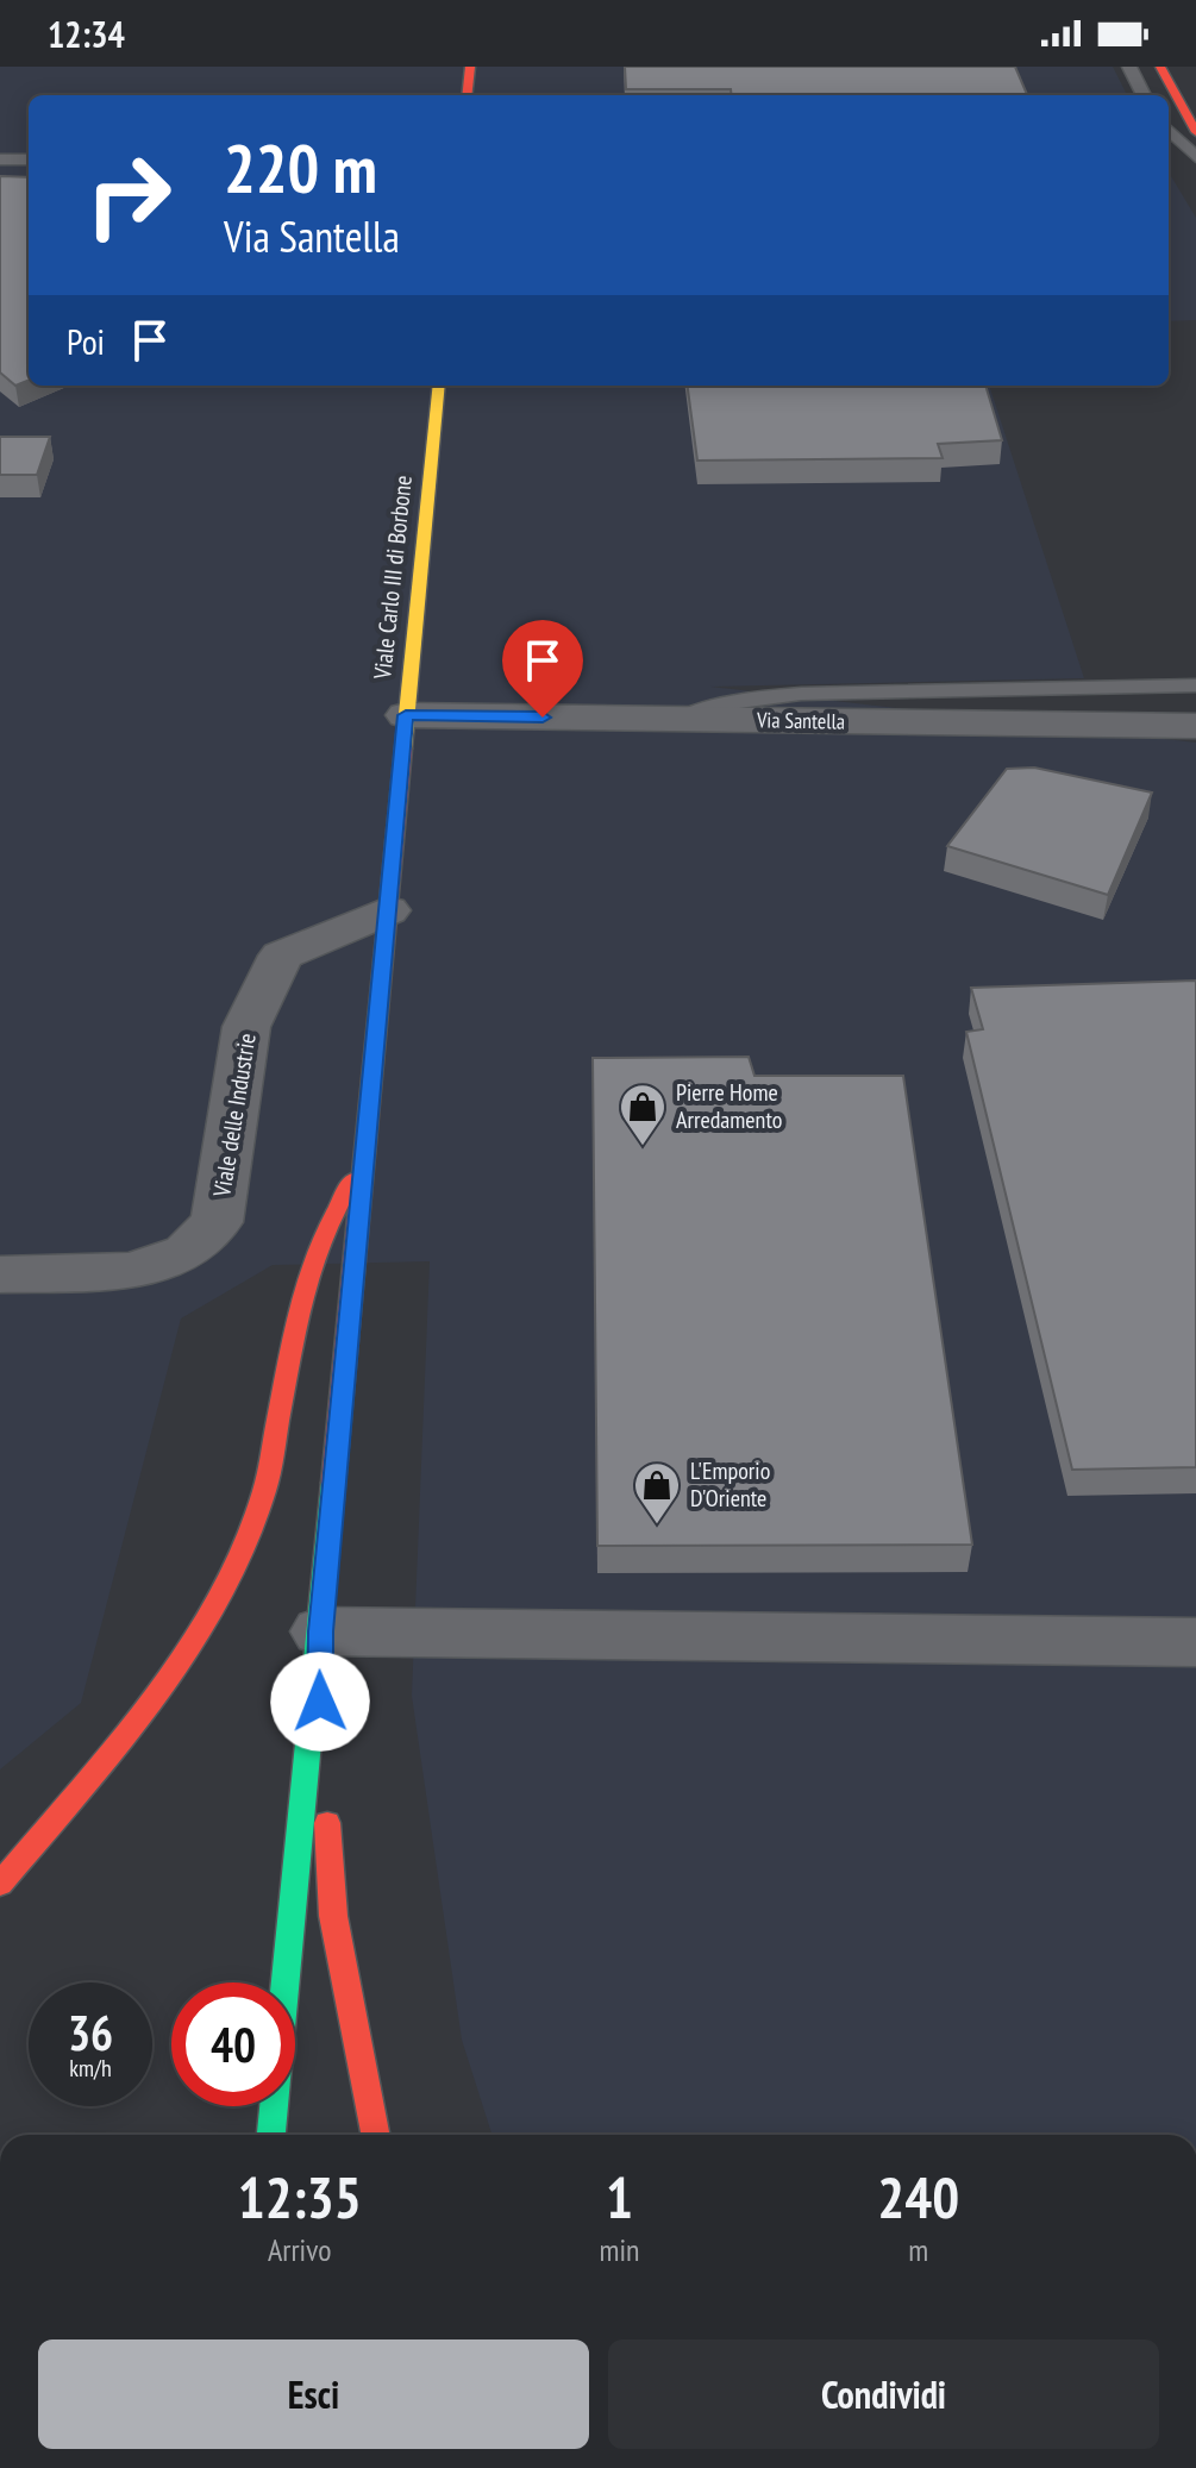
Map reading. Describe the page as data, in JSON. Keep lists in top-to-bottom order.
{
  "streets": {
    "main road": ["Viale Carlo III di Borbone"],
    "street": ["Via Santella", "Viale delle Industrie"]
  },
  "crossings": [
    ["Viale Carlo III di Borbone", "Via Santella"],
    ["Viale Carlo III di Borbone", "Viale delle Industrie"]
  ],
  "places": {
    "shop": ["Pierre Home Arredamento", "L'Emporio D'Oriente"]
  },
  "page": {
    "status": "12:34",
    "turn": ["220 m", "Via Santella"],
    "then": "Poi",
    "speed": "36 km/h",
    "limit": "40",
    "eta": [
      "12:35",
      "Arrivo",
      "1",
      "min",
      "240",
      "m"
    ],
    "buttons": ["Esci", "Condividi"]
  }
}
